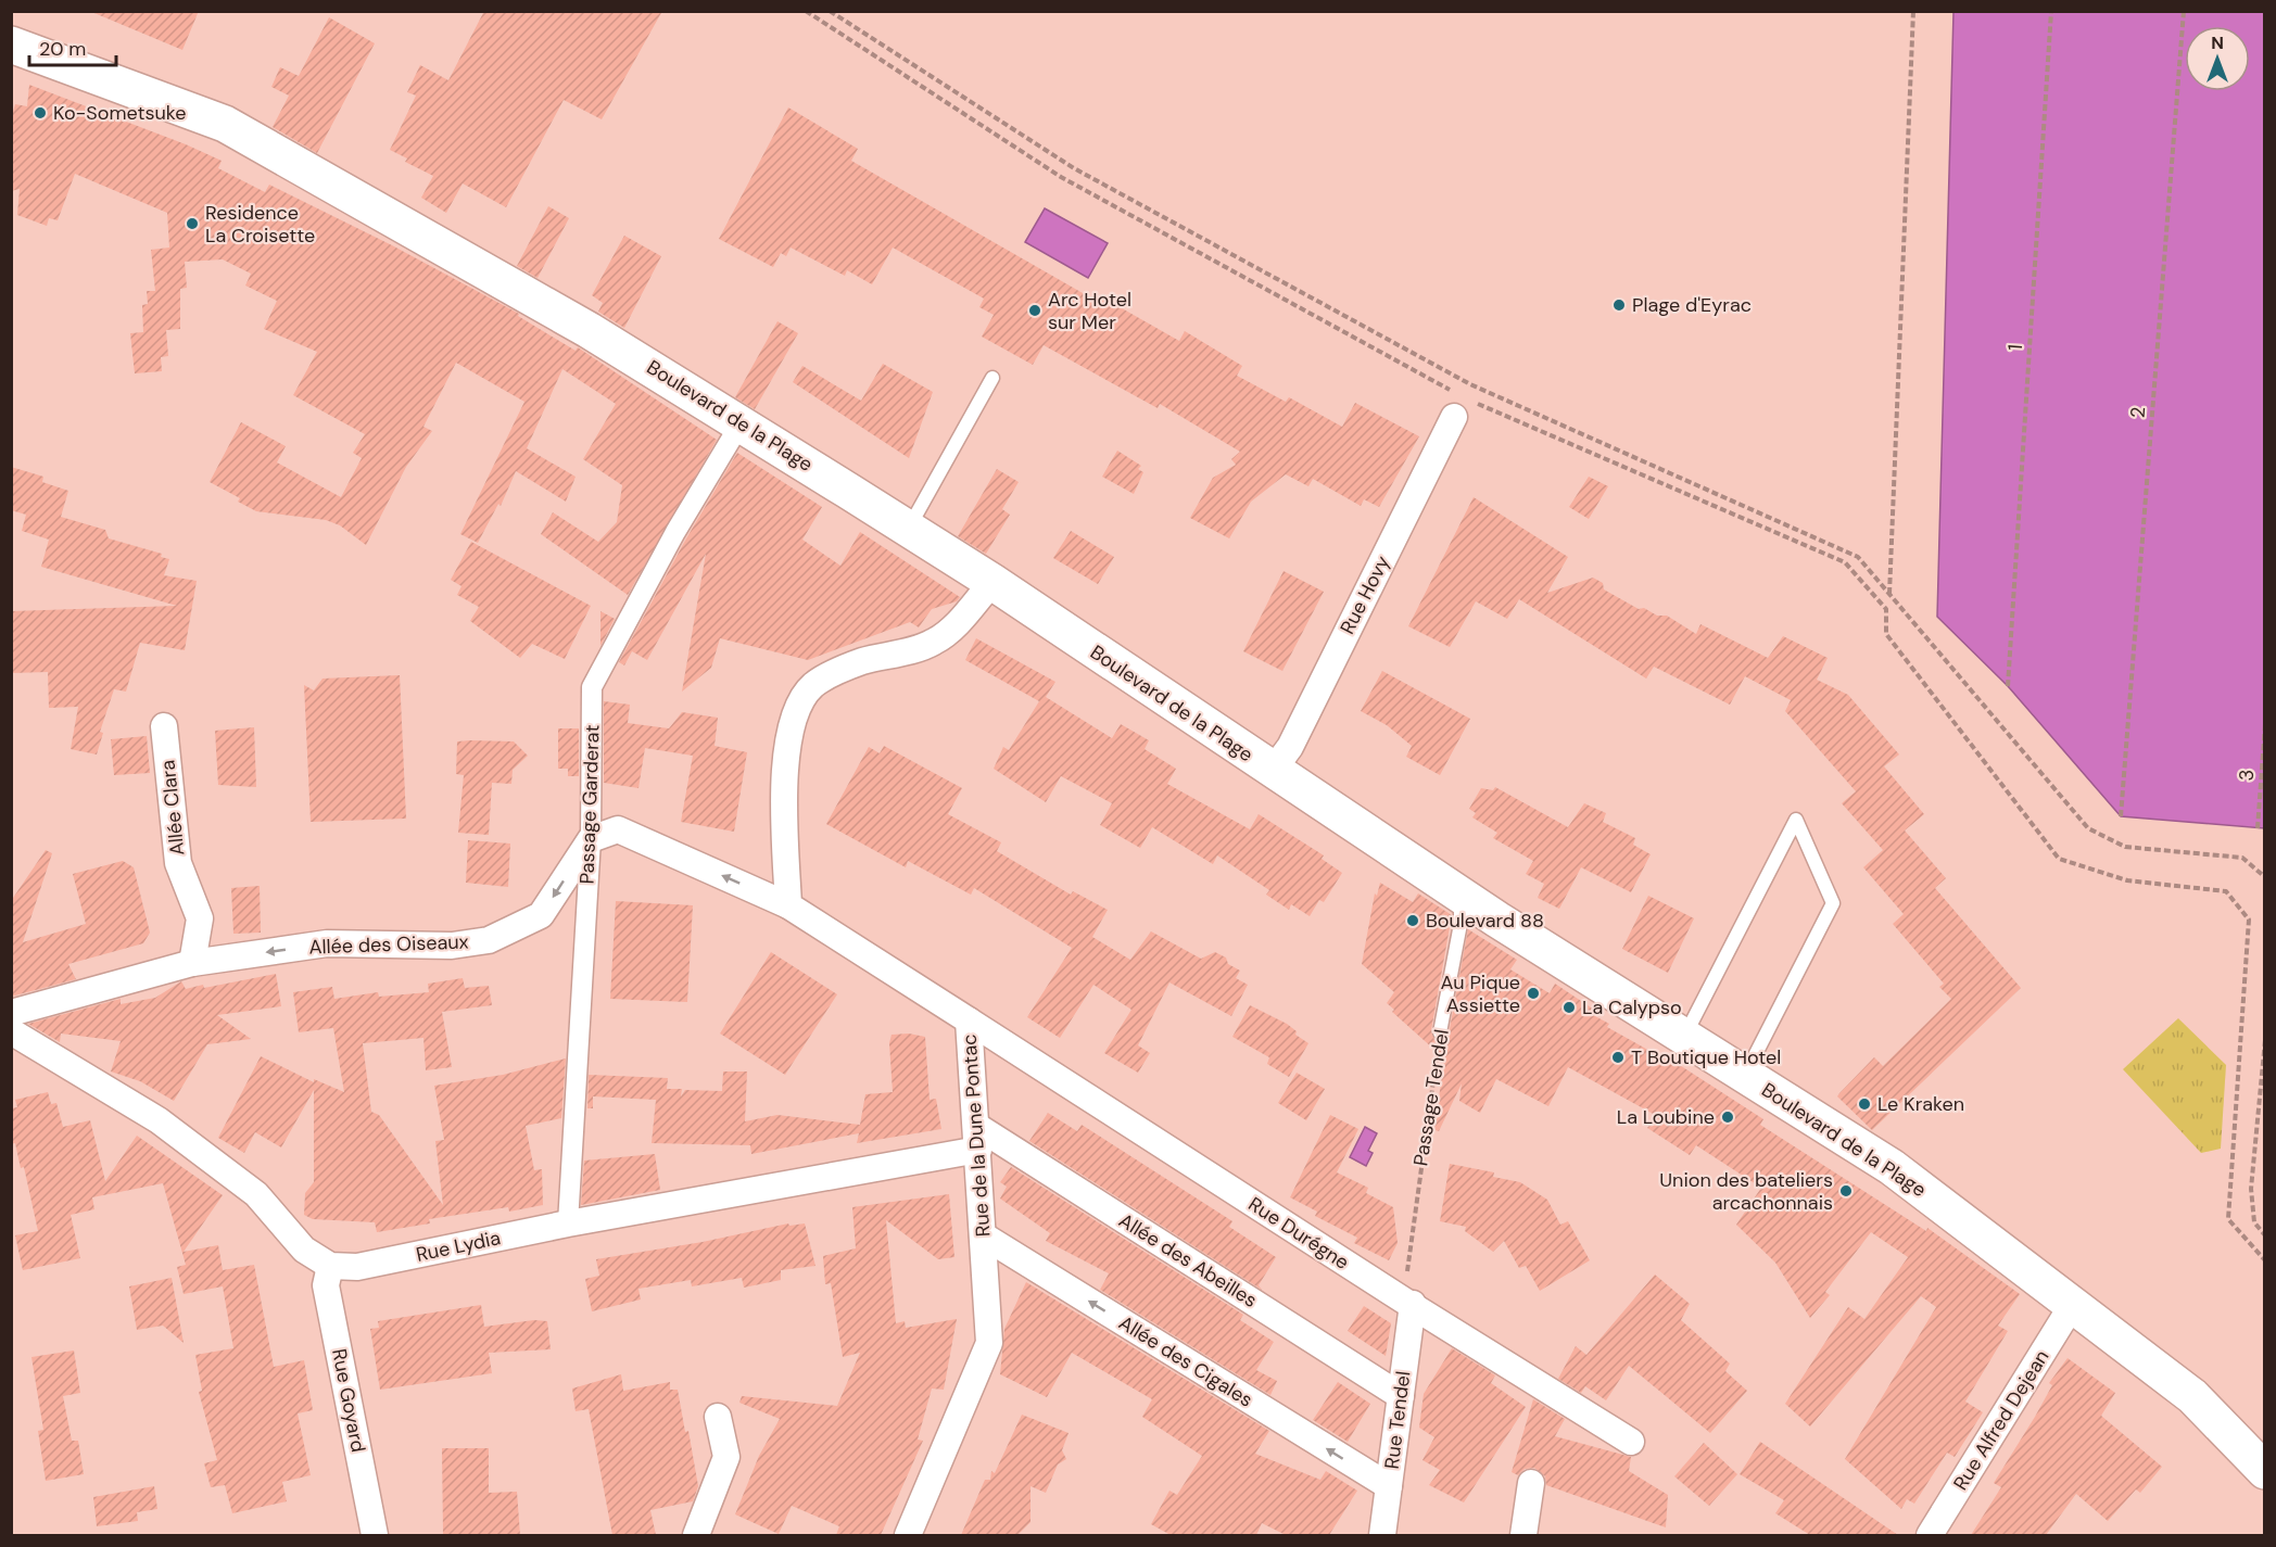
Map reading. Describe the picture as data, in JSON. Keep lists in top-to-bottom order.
{
  "streets": {
    "main road": ["Boulevard de la Plage"],
    "street": [
      "Rue Hovy",
      "Passage Garderat",
      "Allée Clara",
      "Allée des Oiseaux",
      "Rue de la Dune Pontac",
      "Rue Durégne",
      "Rue Lydia",
      "Allée des Abeilles",
      "Allée des Cigales",
      "Rue Goyard",
      "Rue Tendel",
      "Rue Alfred Dejean"
    ],
    "lane": ["Passage Tendel"],
    "path": ["1", "2", "3"]
  },
  "crossings": [
    ["Boulevard de la Plage", "Rue Hovy"],
    ["Boulevard de la Plage", "Passage Garderat"],
    ["Boulevard de la Plage", "Passage Tendel"],
    ["Boulevard de la Plage", "Rue Alfred Dejean"],
    ["Passage Garderat", "Allée des Oiseaux"],
    ["Passage Garderat", "Rue Lydia"],
    ["Allée Clara", "Allée des Oiseaux"],
    ["Passage Tendel", "Rue Durégne"],
    ["Passage Tendel", "Rue Tendel"],
    ["Rue de la Dune Pontac", "Rue Durégne"],
    ["Rue de la Dune Pontac", "Rue Lydia"],
    ["Rue de la Dune Pontac", "Allée des Abeilles"],
    ["Rue de la Dune Pontac", "Allée des Cigales"],
    ["Rue Durégne", "Rue Tendel"],
    ["Rue Lydia", "Allée des Abeilles"],
    ["Rue Lydia", "Rue Goyard"],
    ["Allée des Abeilles", "Rue Tendel"],
    ["Allée des Cigales", "Rue Tendel"]
  ],
  "one_way": ["Allée des Oiseaux", "Allée des Cigales"],
  "places": [
    "Ko-Sometsuke",
    "Residence La Croisette",
    "Plage d'Eyrac",
    "Arc Hotel sur Mer",
    "Boulevard 88",
    "Au Pique Assiette",
    "La Calypso",
    "T Boutique Hotel",
    "Le Kraken",
    "La Loubine",
    "Union des bateliers arcachonnais"
  ],
  "scale_bar": "20 m",
  "north": "top"
}
